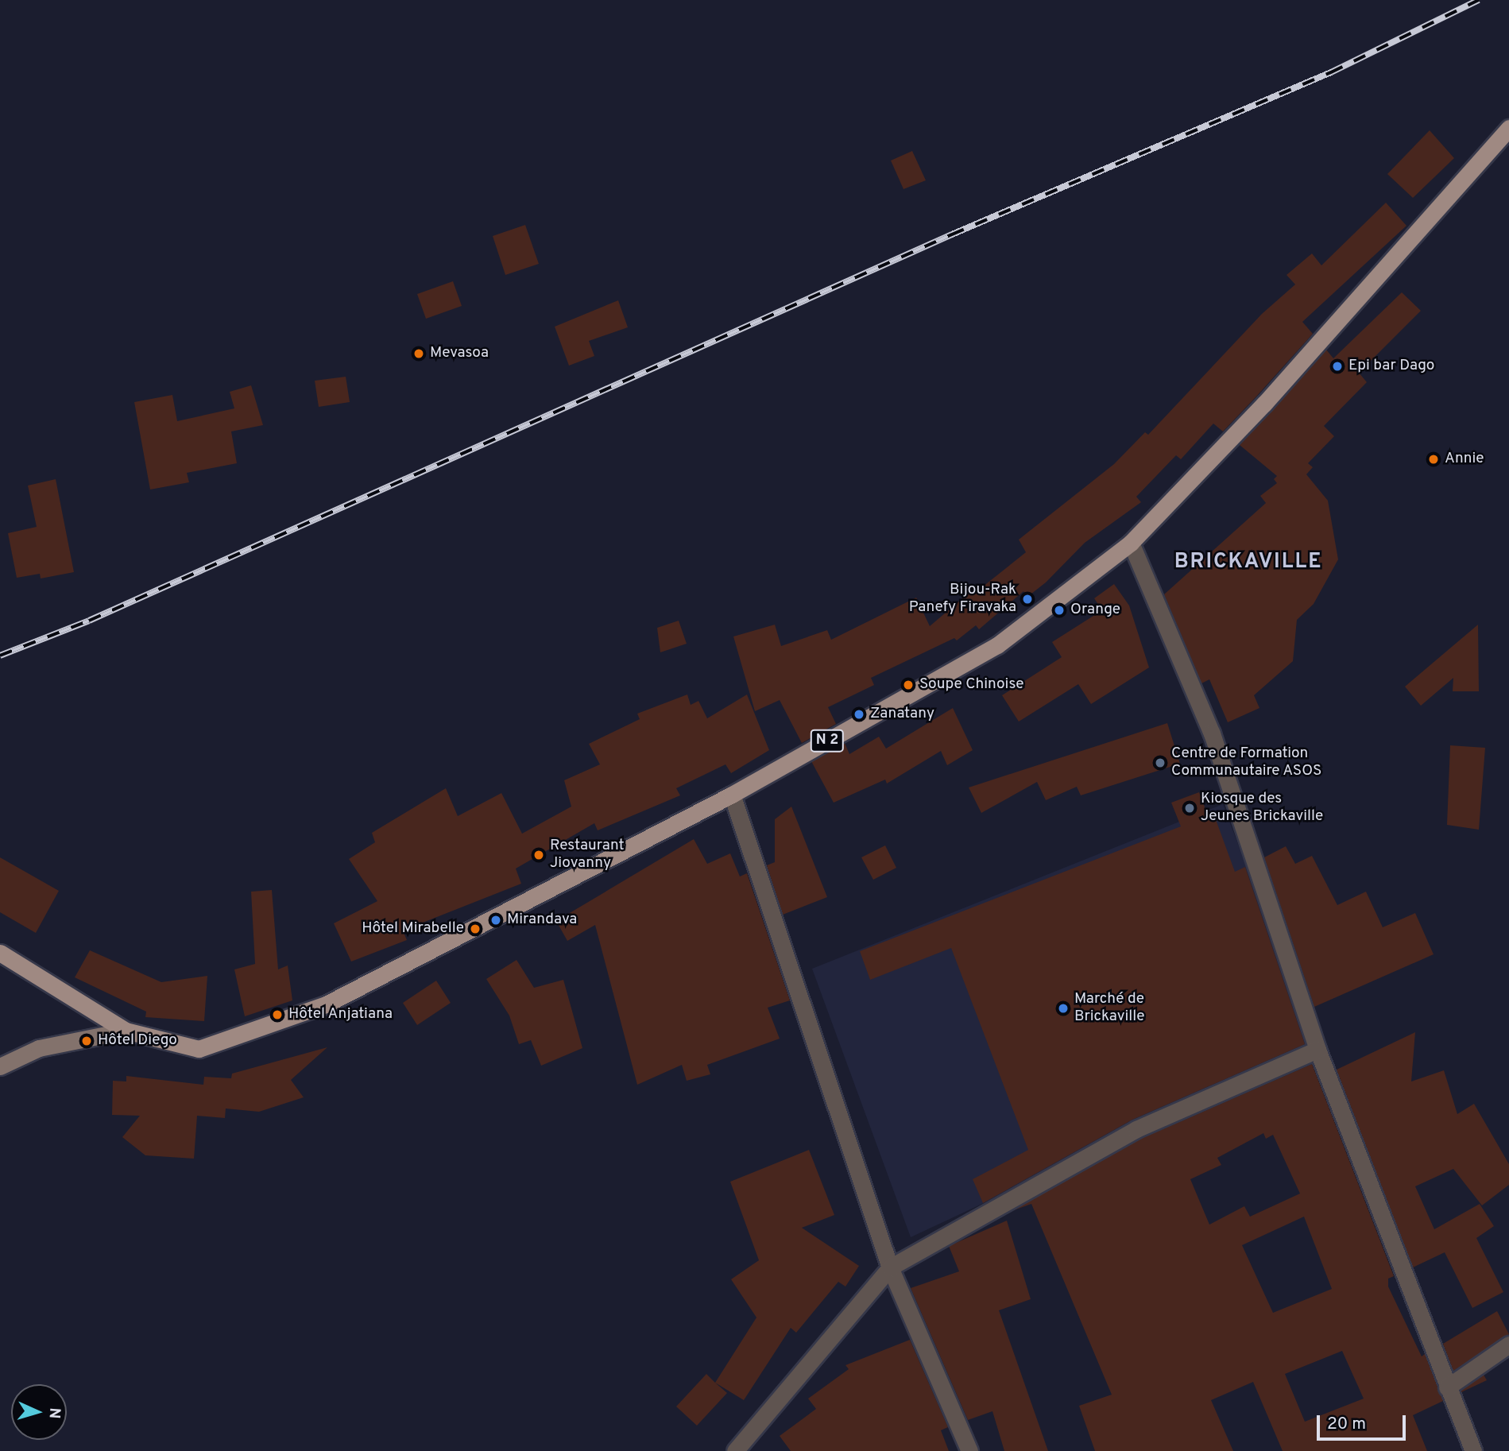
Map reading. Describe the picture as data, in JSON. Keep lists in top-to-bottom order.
{
  "streets": {
    "main road": ["N 2"]
  },
  "districts": ["BRICKAVILLE"],
  "places": [
    "Mevasoa",
    "Epi bar Dago",
    "Annie",
    "Bijou-Rak Panefy Firavaka",
    "Orange",
    "Soupe Chinoise",
    "Zanatany",
    "Centre de Formation Communautaire ASOS",
    "Kiosque des Jeunes Brickaville",
    "Restaurant Jiovanny",
    "Mirandava",
    "Hôtel Mirabelle",
    "Marché de Brickaville",
    "Hôtel Anjatiana",
    "Hôtel Diego"
  ],
  "scale_bar": "20 m",
  "north": "right"
}
